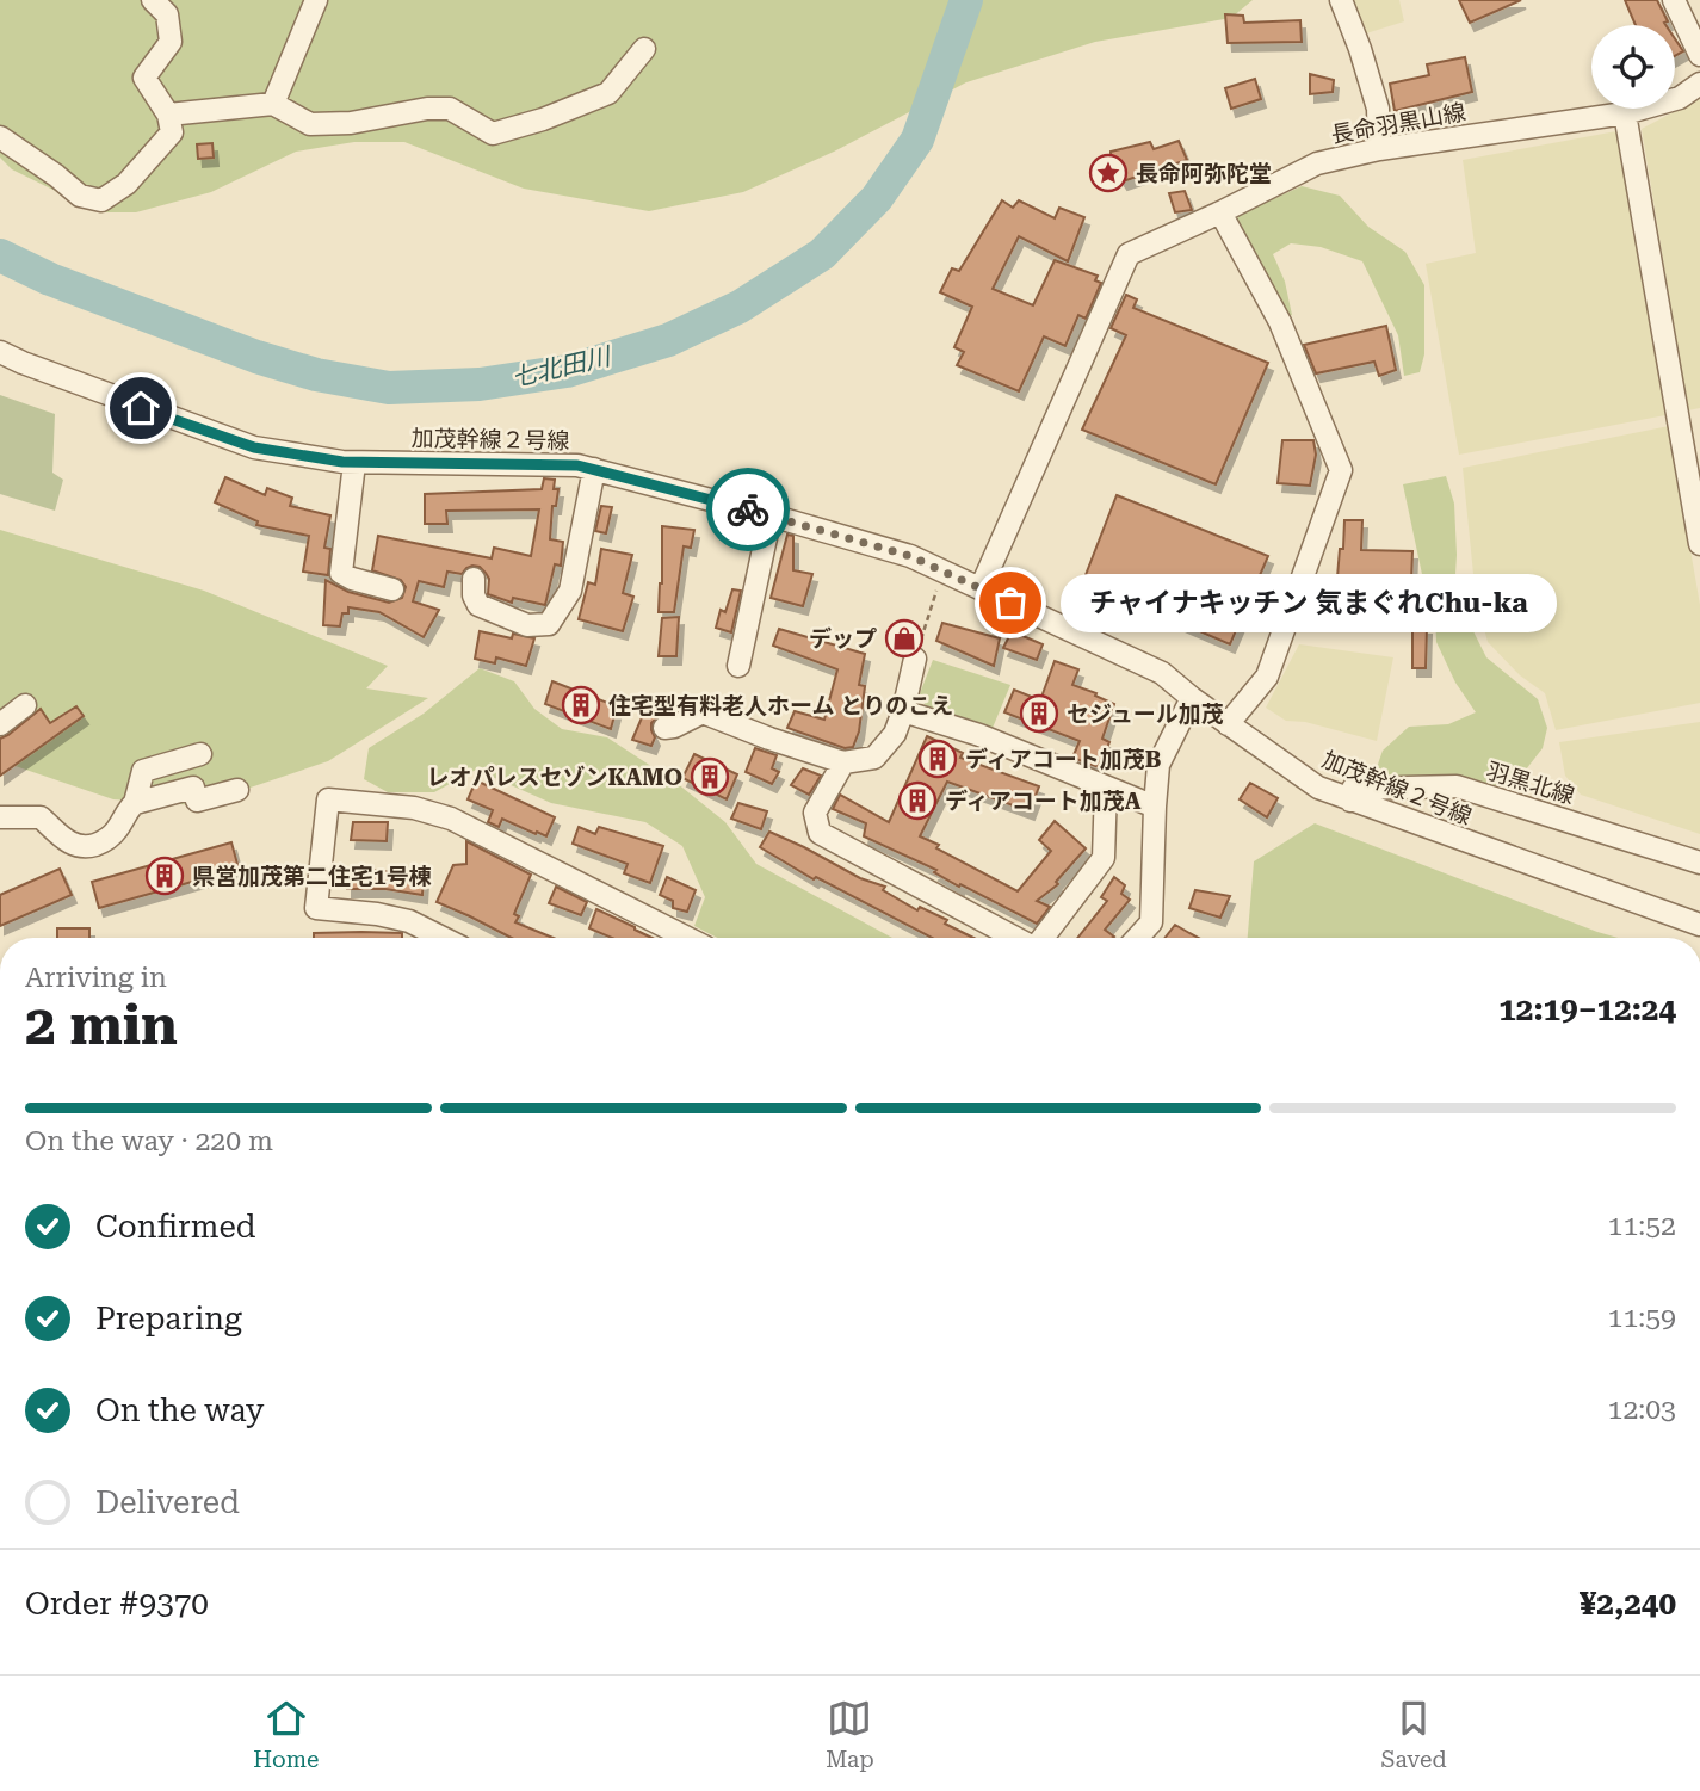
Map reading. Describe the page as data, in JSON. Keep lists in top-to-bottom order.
{
  "streets": {
    "street": ["長命羽黒山線", "加茂幹線２号線", "羽黒北線"]
  },
  "crossings": [
    ["長命羽黒山線", "加茂幹線２号線"],
    ["加茂幹線２号線", "羽黒北線"]
  ],
  "water": ["七北田川"],
  "places": {
    "place": ["長命阿弥陀堂"],
    "other": ["チャイナキッチン 気まぐれChu-ka"],
    "shop": ["デップ"],
    "building": [
      "住宅型有料老人ホーム とりのこえ",
      "セジュール加茂",
      "ディアコート加茂B",
      "レオパレスセゾンKAMO",
      "ディアコート加茂A",
      "県営加茂第二住宅1号棟"
    ]
  },
  "page": {
    "bubble": "チャイナキッチン 気まぐれChu-ka",
    "heading": ["2 min", "Arriving in", "12:19–12:24"],
    "panel": ["Order #9370", "¥2,240"],
    "bar": "On the way · 220 m",
    "list": [
      ["Confirmed", "11:52"],
      ["Preparing", "11:59"],
      ["On the way", "12:03"],
      "Delivered"
    ],
    "tabs": ["Home", "Map", "Saved"]
  }
}
